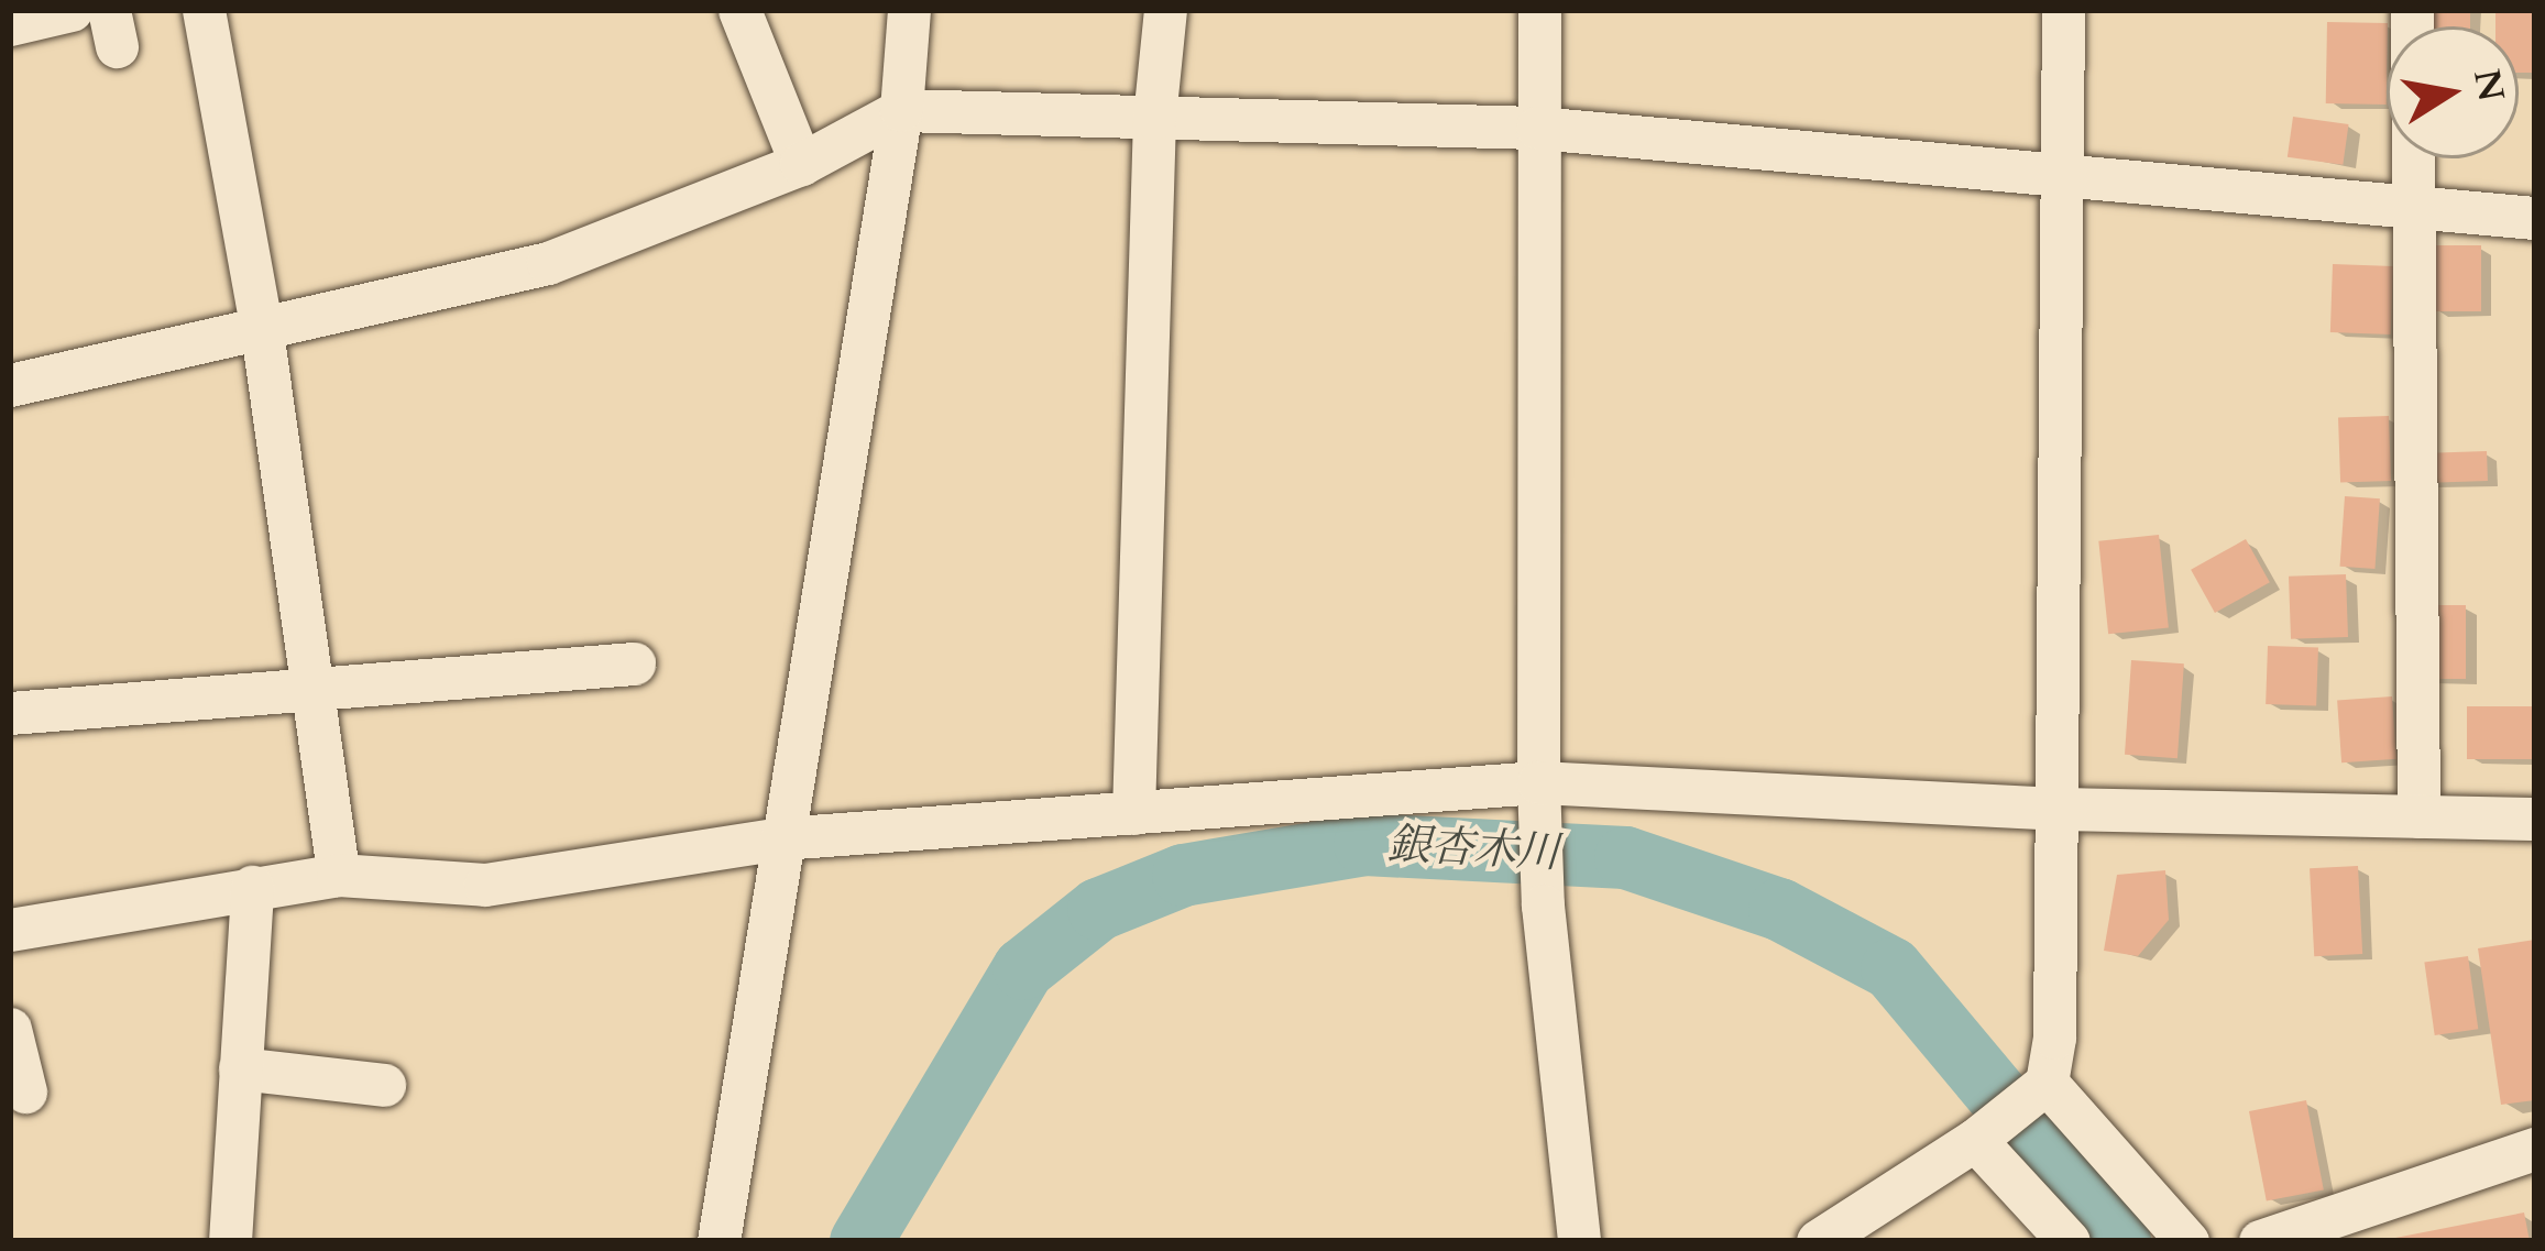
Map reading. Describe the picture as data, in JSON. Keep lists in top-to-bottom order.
{
  "water": ["銀杏木川"],
  "north": "right"
}
